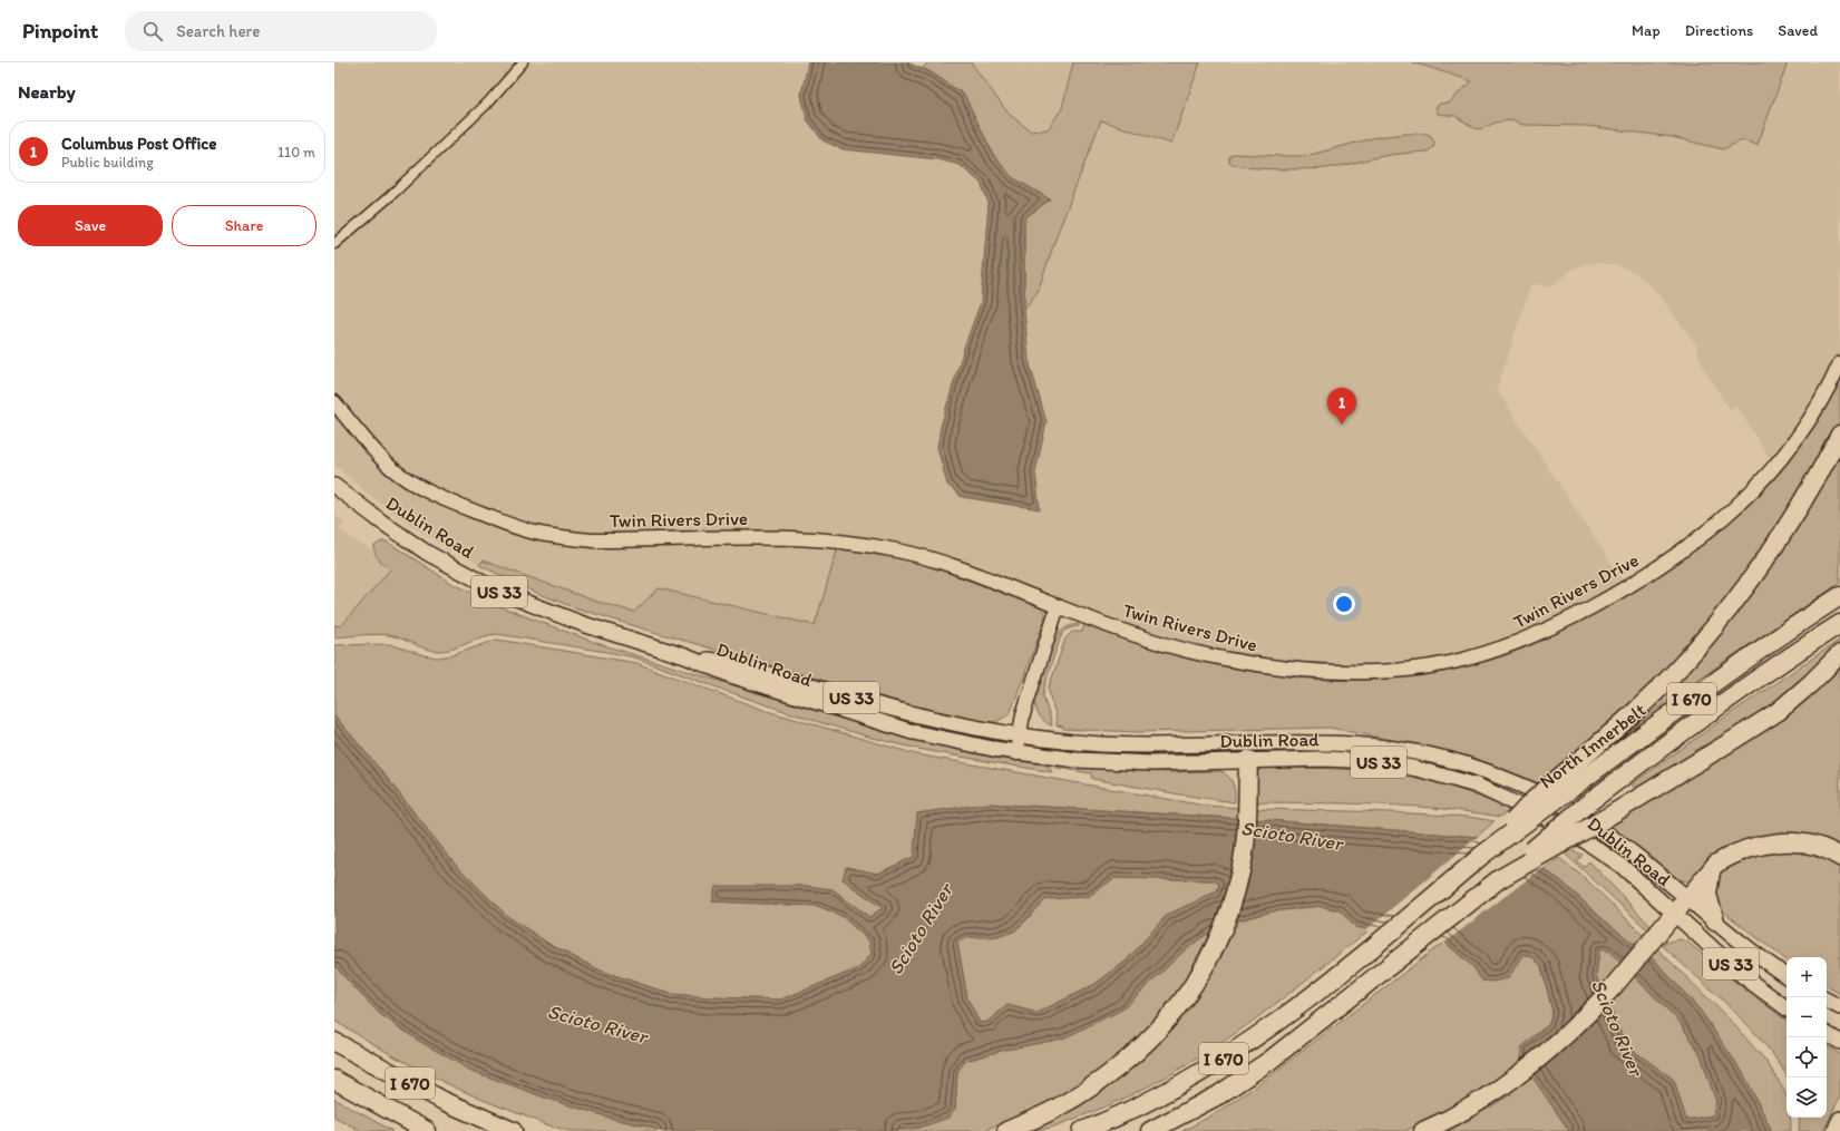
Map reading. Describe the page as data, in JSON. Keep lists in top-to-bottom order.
{
  "streets": {
    "highway": ["I 670", "North Innerbelt"],
    "main road": ["Twin Rivers Drive", "Dublin Road", "US 33"]
  },
  "crossings": [
    ["I 670", "North Innerbelt"]
  ],
  "water": ["Scioto River"],
  "page": {
    "header": "Pinpoint",
    "search": "Search here",
    "nav": ["Map", "Directions", "Saved"],
    "heading": "Nearby",
    "list": [
      {
        "mark": "1",
        "name": "Columbus Post Office",
        "note": "Public building",
        "value": "110 m"
      }
    ],
    "buttons": ["Save", "Share"],
    "pins": "1",
    "map_buttons": ["+", "−"]
  }
}
